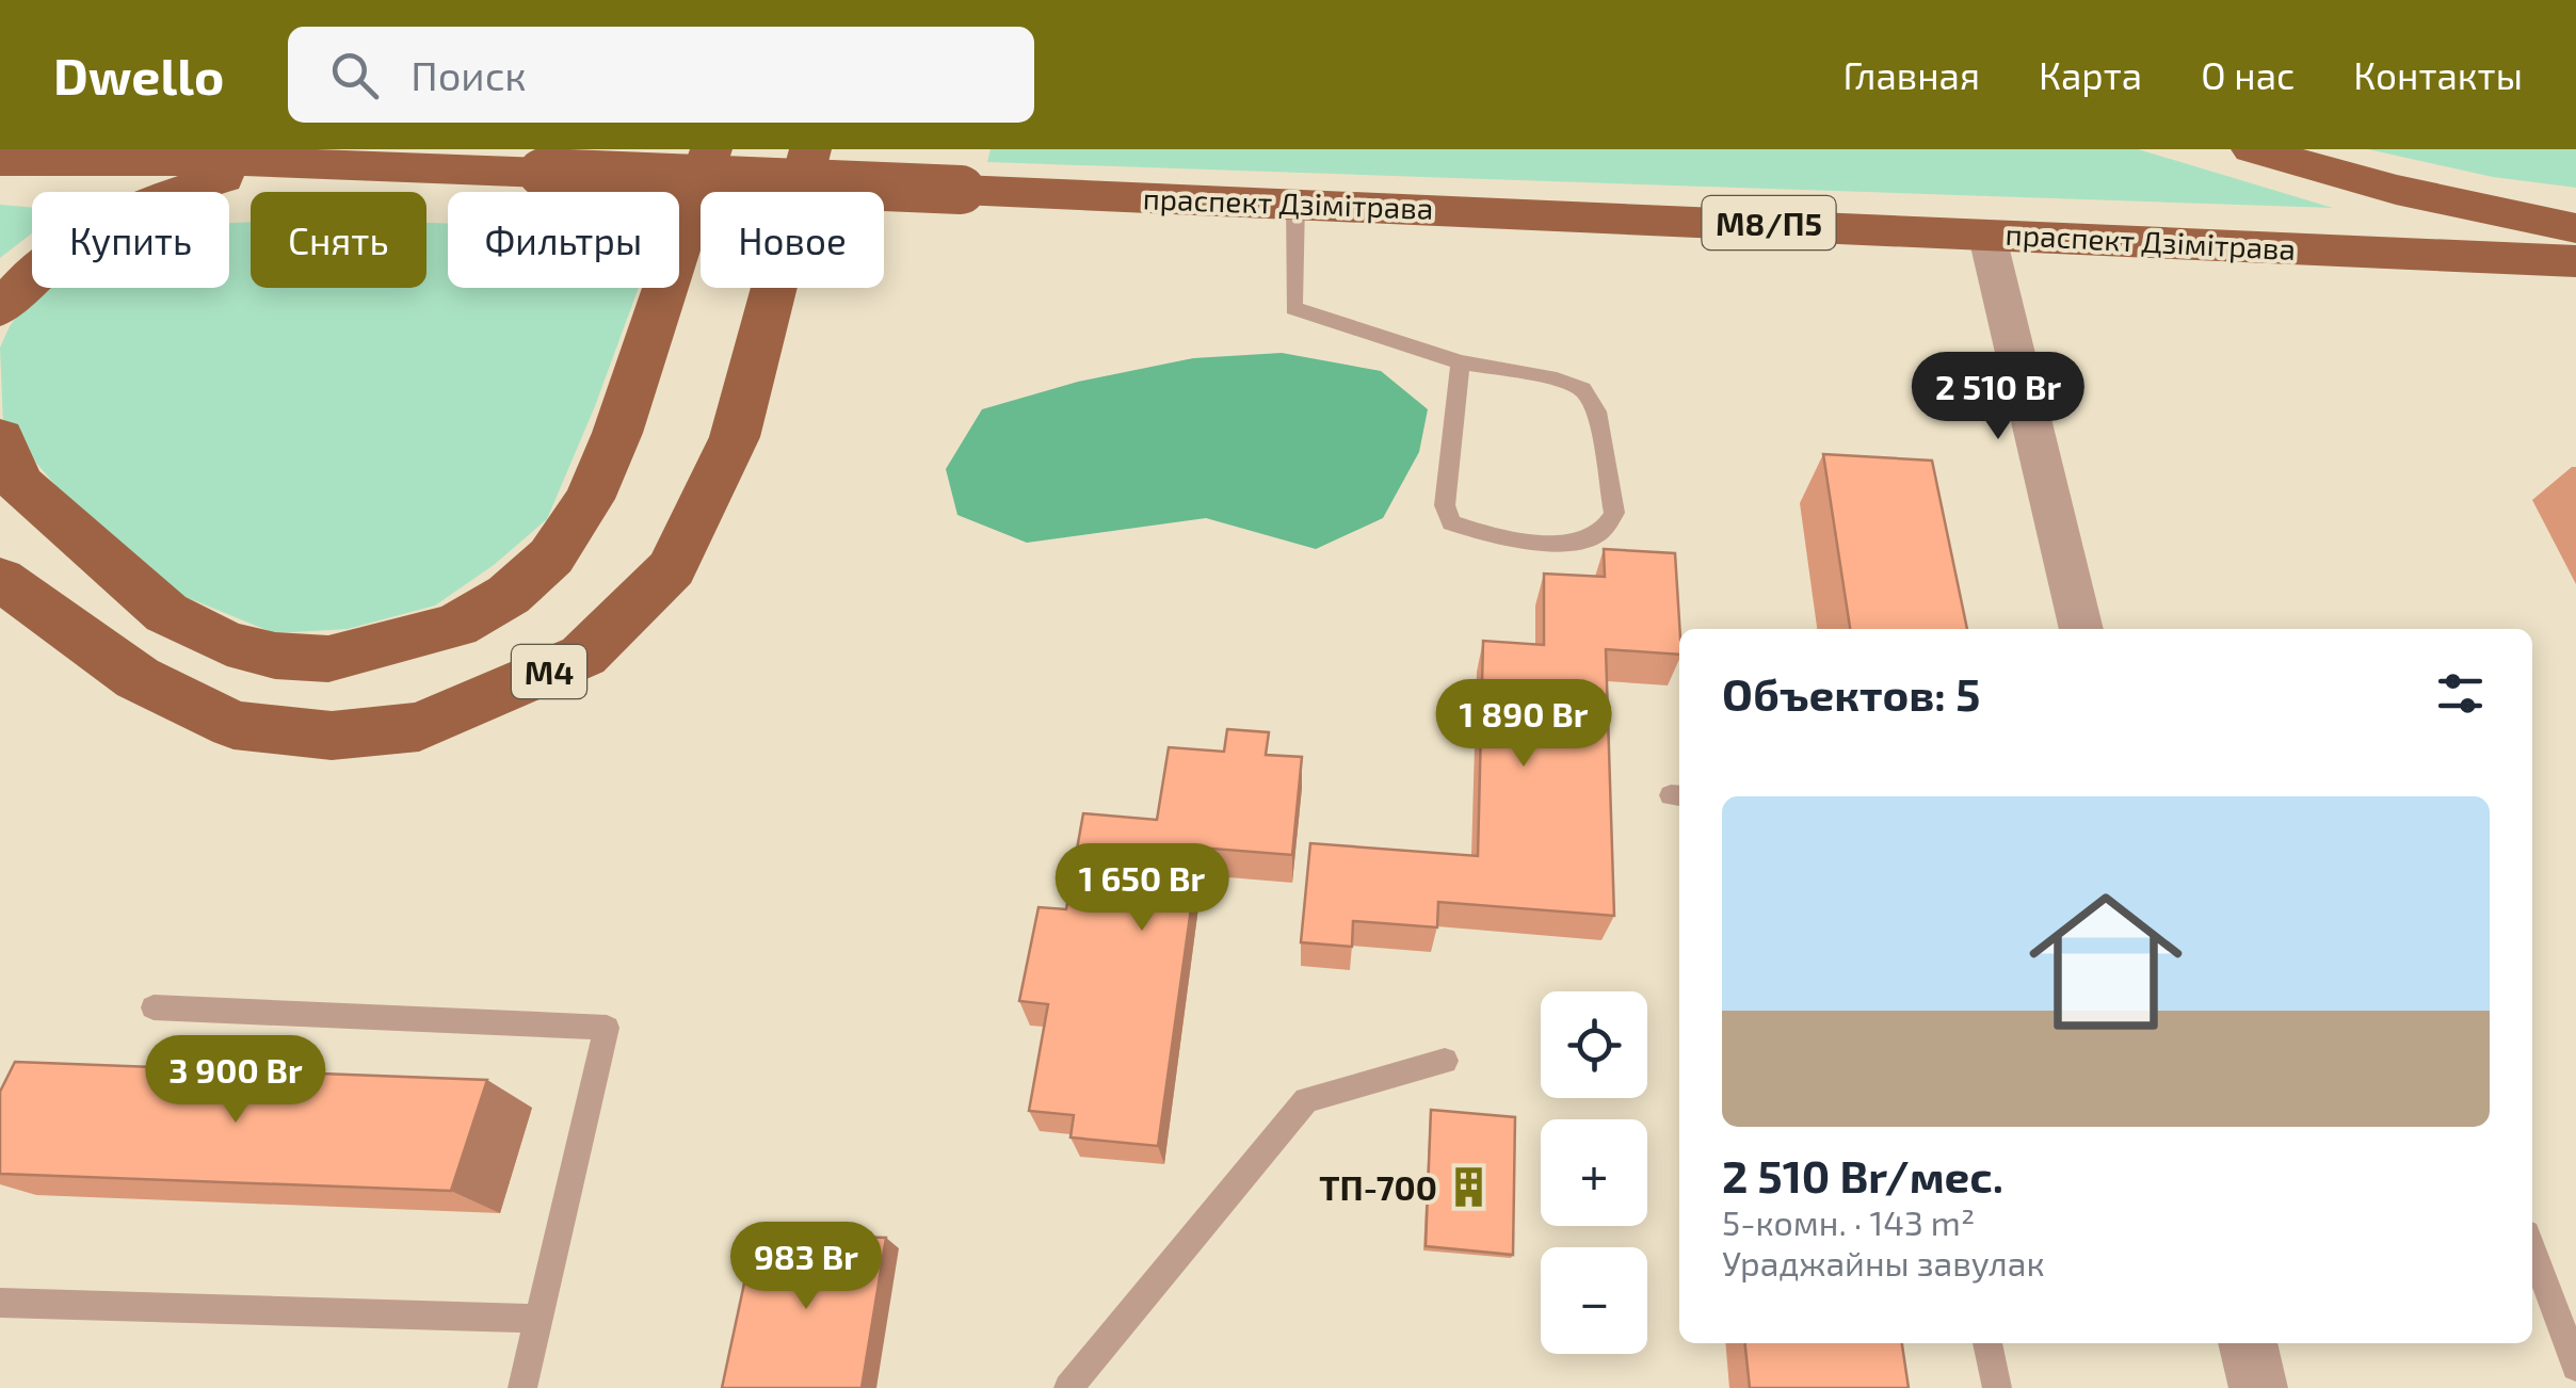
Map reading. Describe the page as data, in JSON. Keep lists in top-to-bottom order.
{
  "streets": {
    "main road": ["праспект Дзімітрава", "М8/П5", "М4"]
  },
  "places": {
    "building": ["ТП-700"]
  },
  "page": {
    "header": "Dwello",
    "search": "Поиск",
    "nav": [
      "Главная",
      "Карта",
      "О нас",
      "Контакты"
    ],
    "chip": [
      "Купить",
      "Снять",
      "Фильтры",
      "Новое"
    ],
    "price": [
      "2 510 Br",
      "1 890 Br",
      "1 650 Br",
      "3 900 Br",
      "983 Br"
    ],
    "heading": "Объектов: 5",
    "list": [
      {
        "name": "2 510 Br/мес.",
        "note": "5-комн. · 143 m² · Ураджайны завулак"
      }
    ],
    "map_buttons": ["+", "−"]
  }
}
